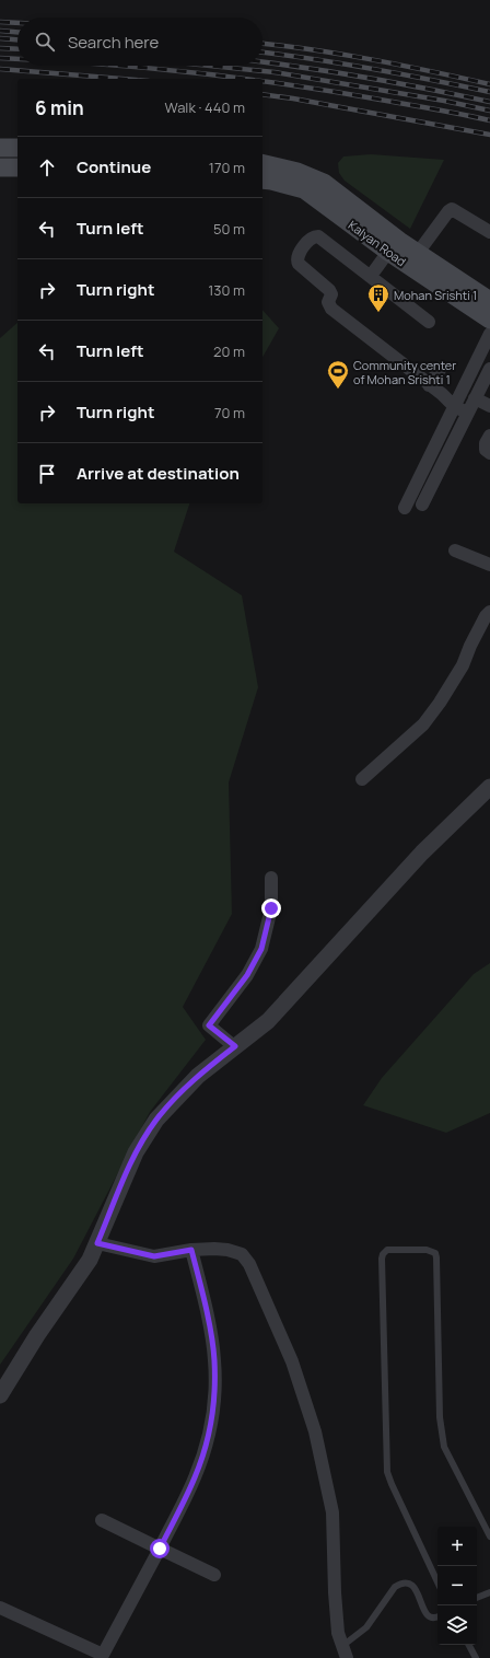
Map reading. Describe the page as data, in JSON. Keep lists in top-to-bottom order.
{
  "streets": {
    "main road": ["Kalyan Road"]
  },
  "places": {
    "building": ["Mohan Srishti 1"],
    "sports": ["Community center of Mohan Srishti 1"]
  },
  "page": {
    "search": "Search here",
    "heading": ["6 min", "Walk · 440 m"],
    "list": [
      ["Continue", "170 m"],
      ["Turn left", "50 m"],
      ["Turn right", "130 m"],
      ["Turn left", "20 m"],
      ["Turn right", "70 m"],
      "Arrive at destination"
    ],
    "map_buttons": ["+", "−"]
  }
}
